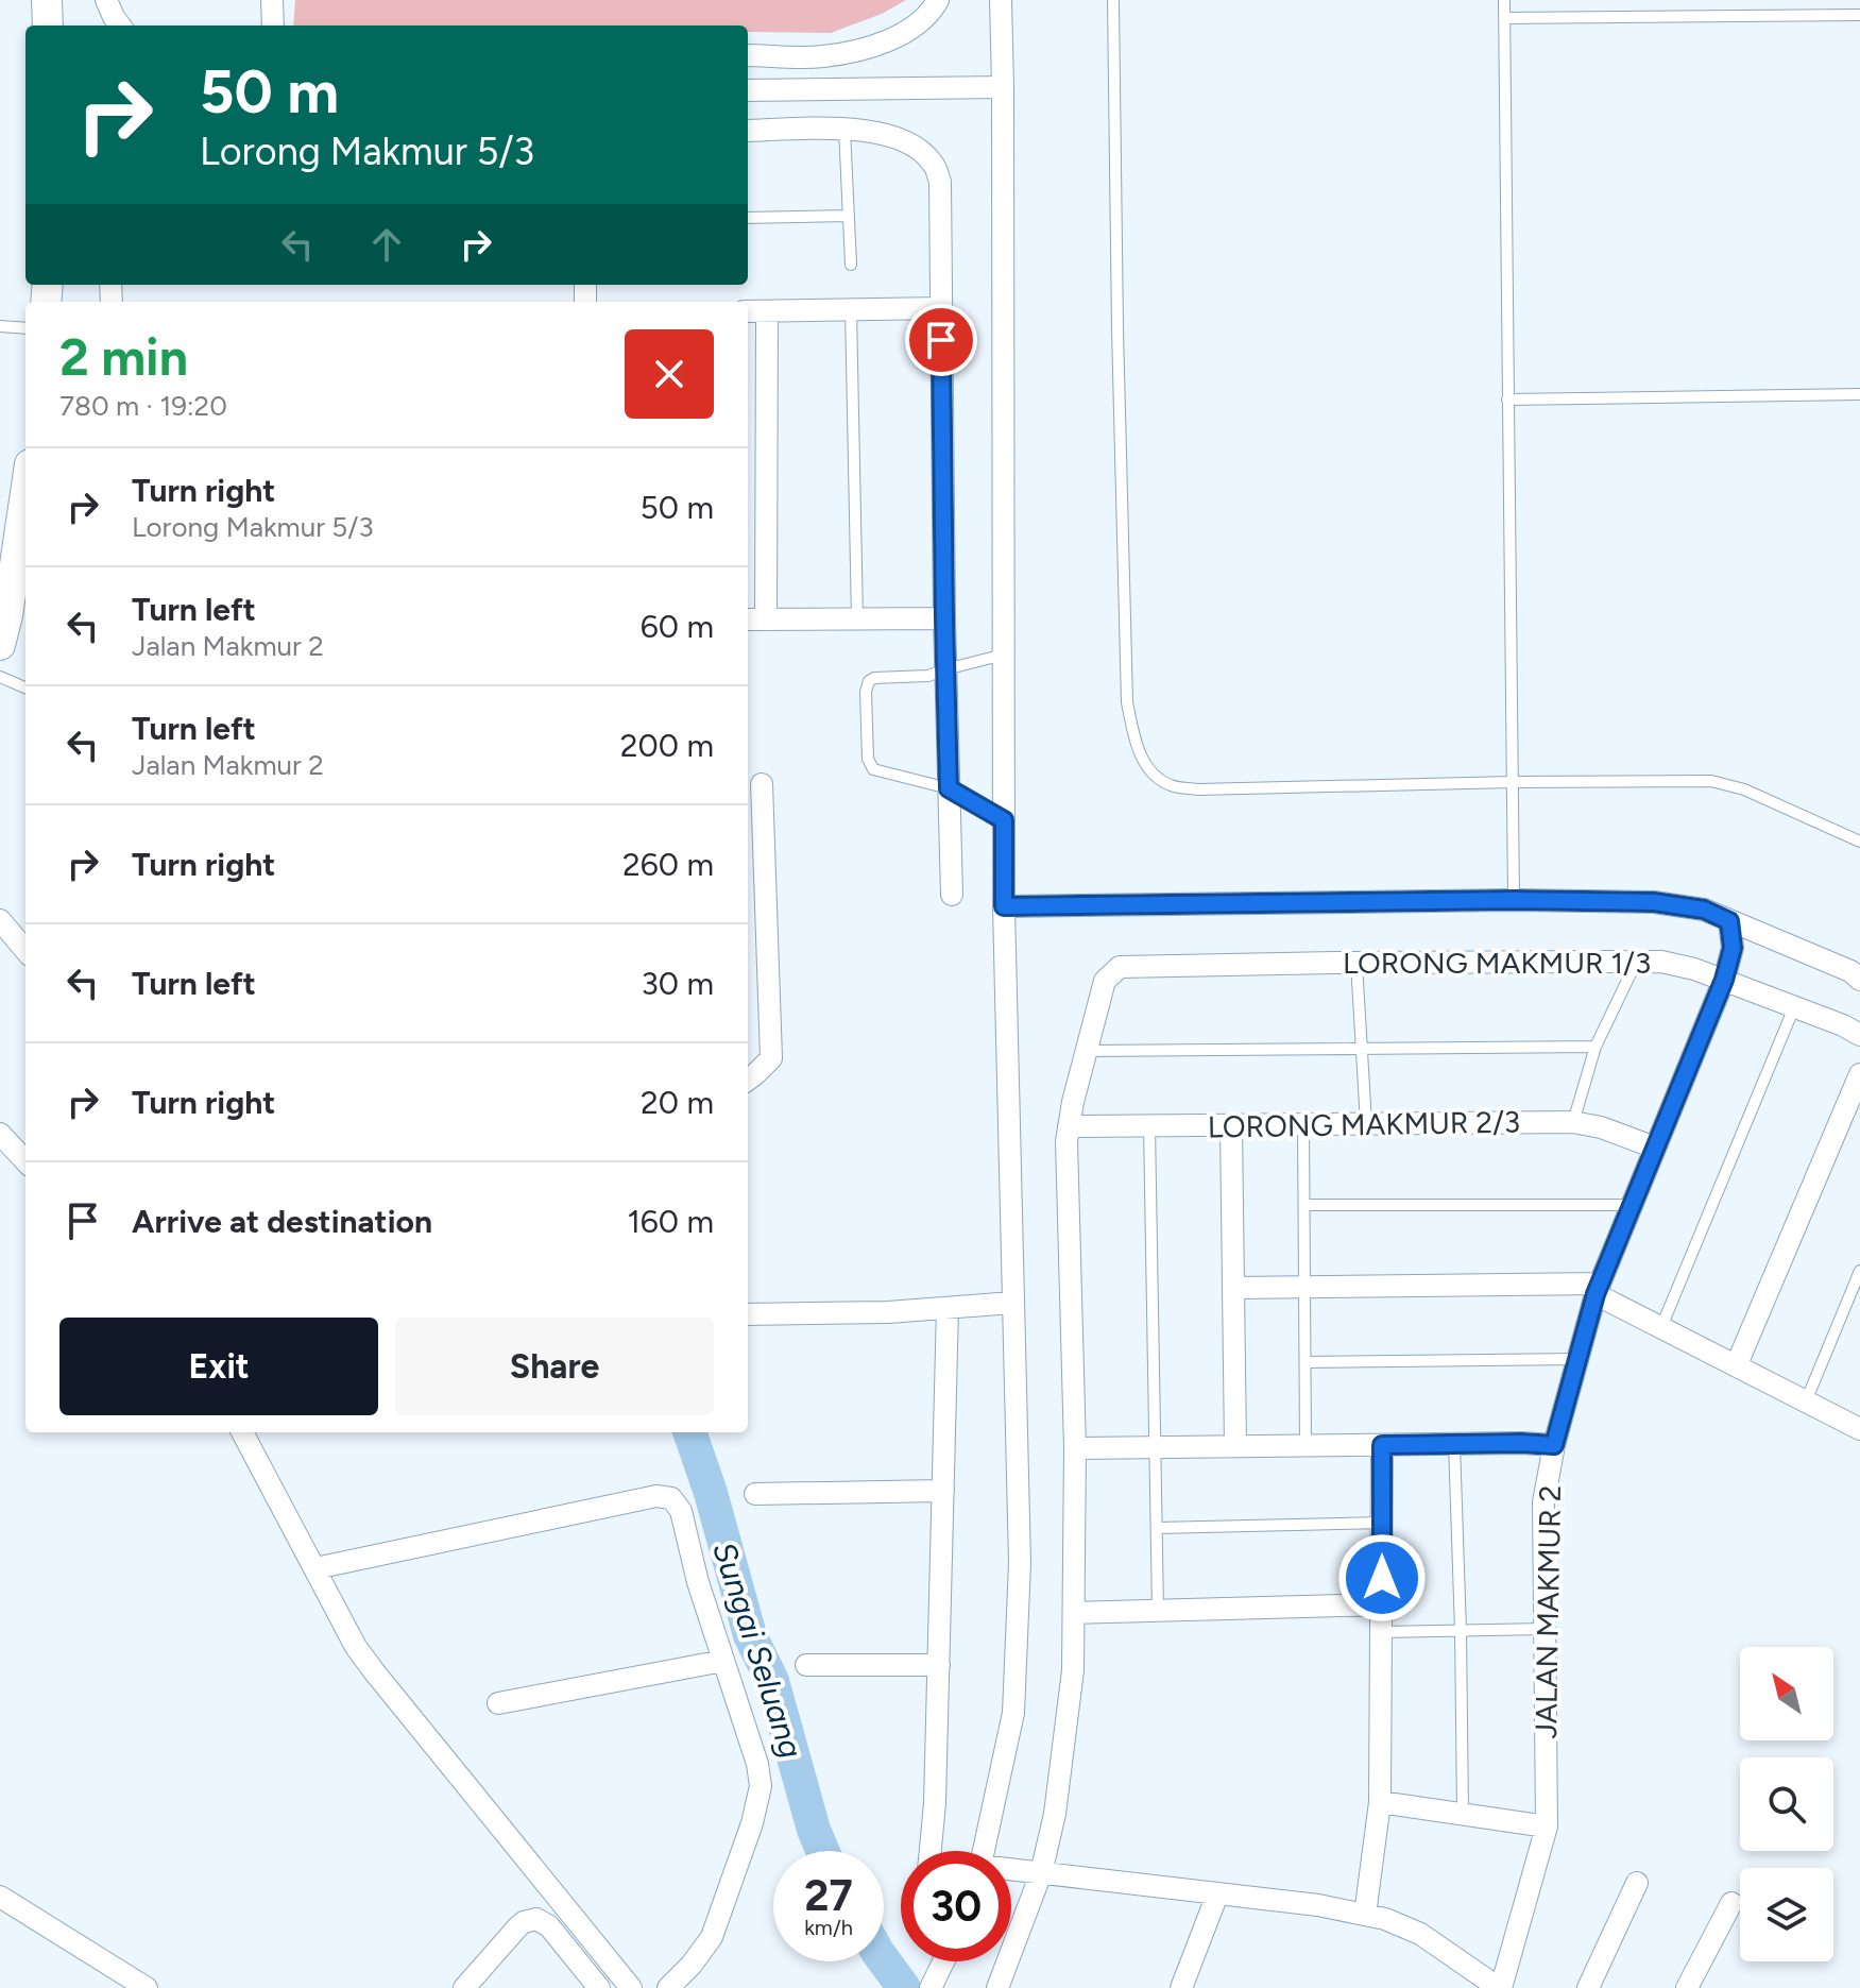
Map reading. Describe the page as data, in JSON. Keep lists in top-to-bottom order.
{
  "streets": {
    "street": ["LORONG MAKMUR 1/3", "LORONG MAKMUR 2/3", "JALAN MAKMUR 2"]
  },
  "crossings": [
    ["LORONG MAKMUR 1/3", "JALAN MAKMUR 2"],
    ["LORONG MAKMUR 2/3", "JALAN MAKMUR 2"]
  ],
  "water": ["Sungai Seluang"],
  "north": "top left",
  "page": {
    "turn": ["50 m", "Lorong Makmur 5/3"],
    "heading": ["2 min", "780 m · 19:20"],
    "list": [
      {
        "name": "Turn right",
        "note": "Lorong Makmur 5/3",
        "value": "50 m"
      },
      {
        "name": "Turn left",
        "note": "Jalan Makmur 2",
        "value": "60 m"
      },
      {
        "name": "Turn left",
        "note": "Jalan Makmur 2",
        "value": "200 m"
      },
      {
        "name": "Turn right",
        "value": "260 m"
      },
      {
        "name": "Turn left",
        "value": "30 m"
      },
      {
        "name": "Turn right",
        "value": "20 m"
      },
      {
        "name": "Arrive at destination",
        "value": "160 m"
      }
    ],
    "buttons": ["Exit", "Share"],
    "speed": "27 km/h",
    "limit": "30"
  }
}
